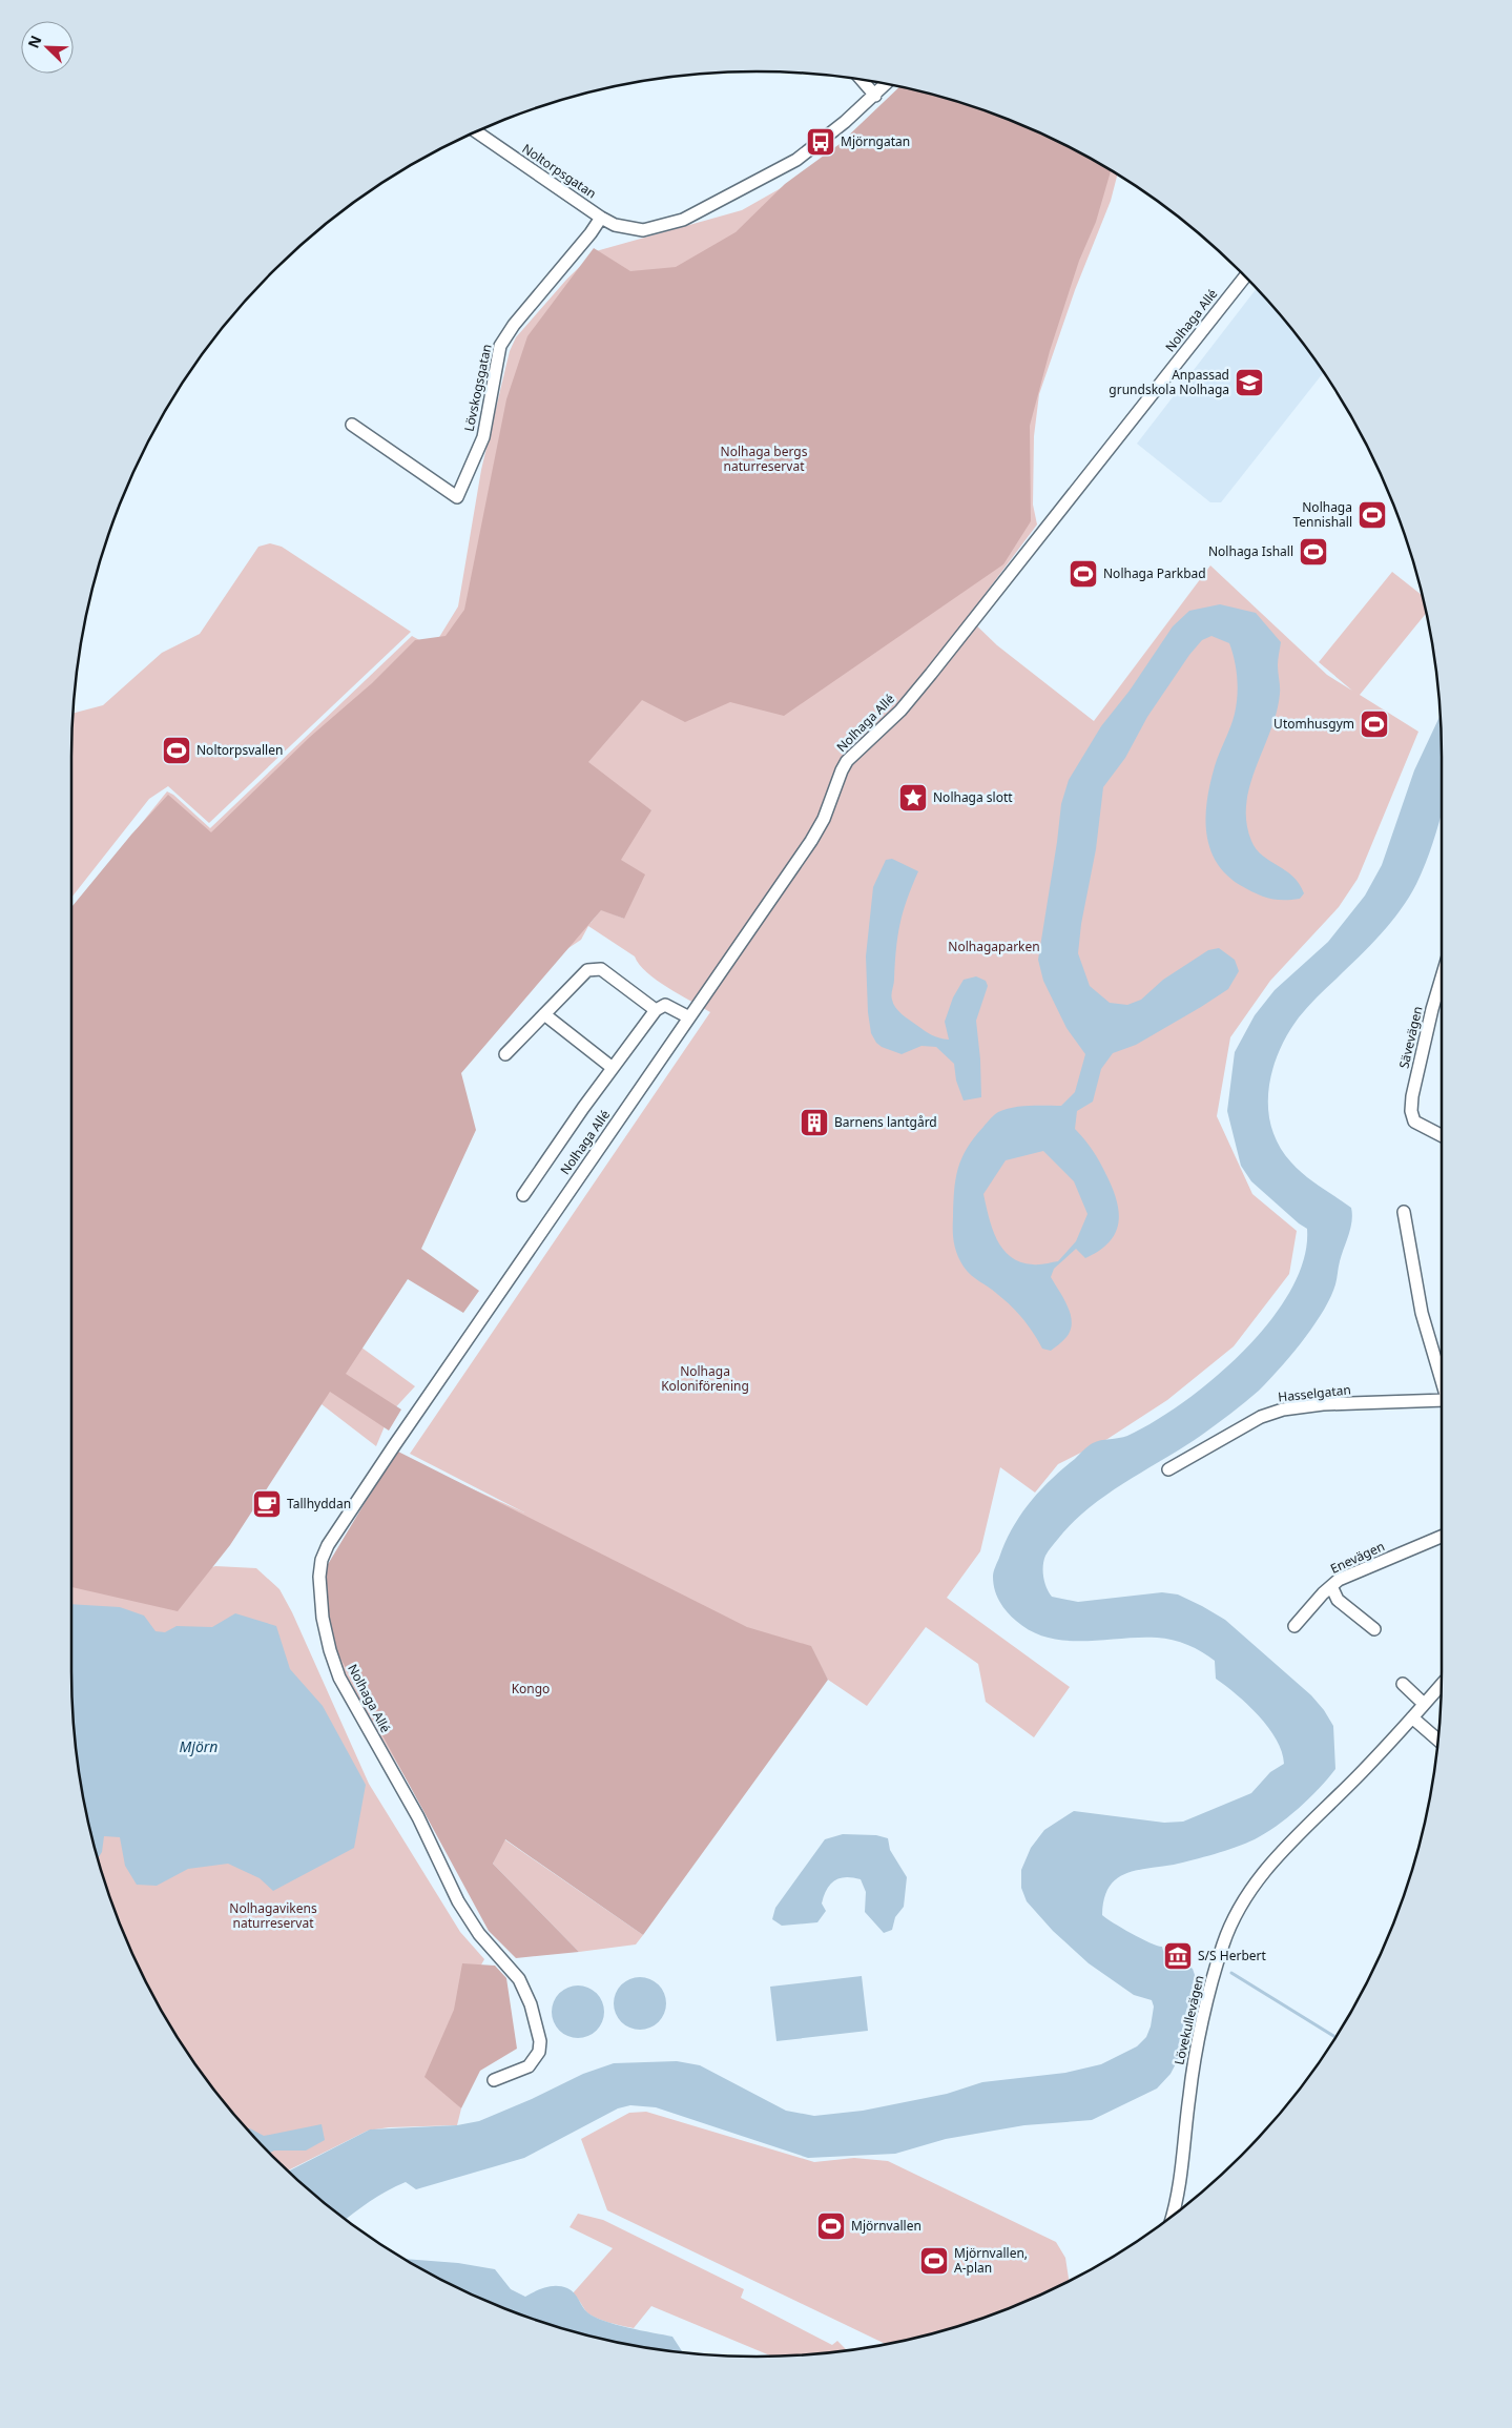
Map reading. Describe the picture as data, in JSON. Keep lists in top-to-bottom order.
{
  "streets": {
    "street": [
      "Noltorpsgatan",
      "Nolhaga Allé",
      "Lövskogsgatan",
      "Sävevägen",
      "Hasselgatan",
      "Enevägen",
      "Lövekullevägen"
    ]
  },
  "crossings": [
    ["Noltorpsgatan", "Lövskogsgatan"]
  ],
  "water": ["Mjörn"],
  "parks": [
    "Nolhaga bergs naturreservat",
    "Nolhagaparken",
    "Nolhaga Koloniförening",
    "Kongo",
    "Nolhagavikens naturreservat"
  ],
  "places": {
    "bus stop": ["Mjörngatan"],
    "school or university": ["Anpassad grundskola Nolhaga"],
    "sports": [
      "Nolhaga Tennishall",
      "Nolhaga Ishall",
      "Nolhaga Parkbad",
      "Utomhusgym",
      "Noltorpsvallen",
      "Mjörnvallen",
      "Mjörnvallen, A-plan"
    ],
    "place": ["Nolhaga slott"],
    "building": ["Barnens lantgård"],
    "cafe": ["Tallhyddan"],
    "museum": ["S/S Herbert"]
  },
  "north": "top left"
}
